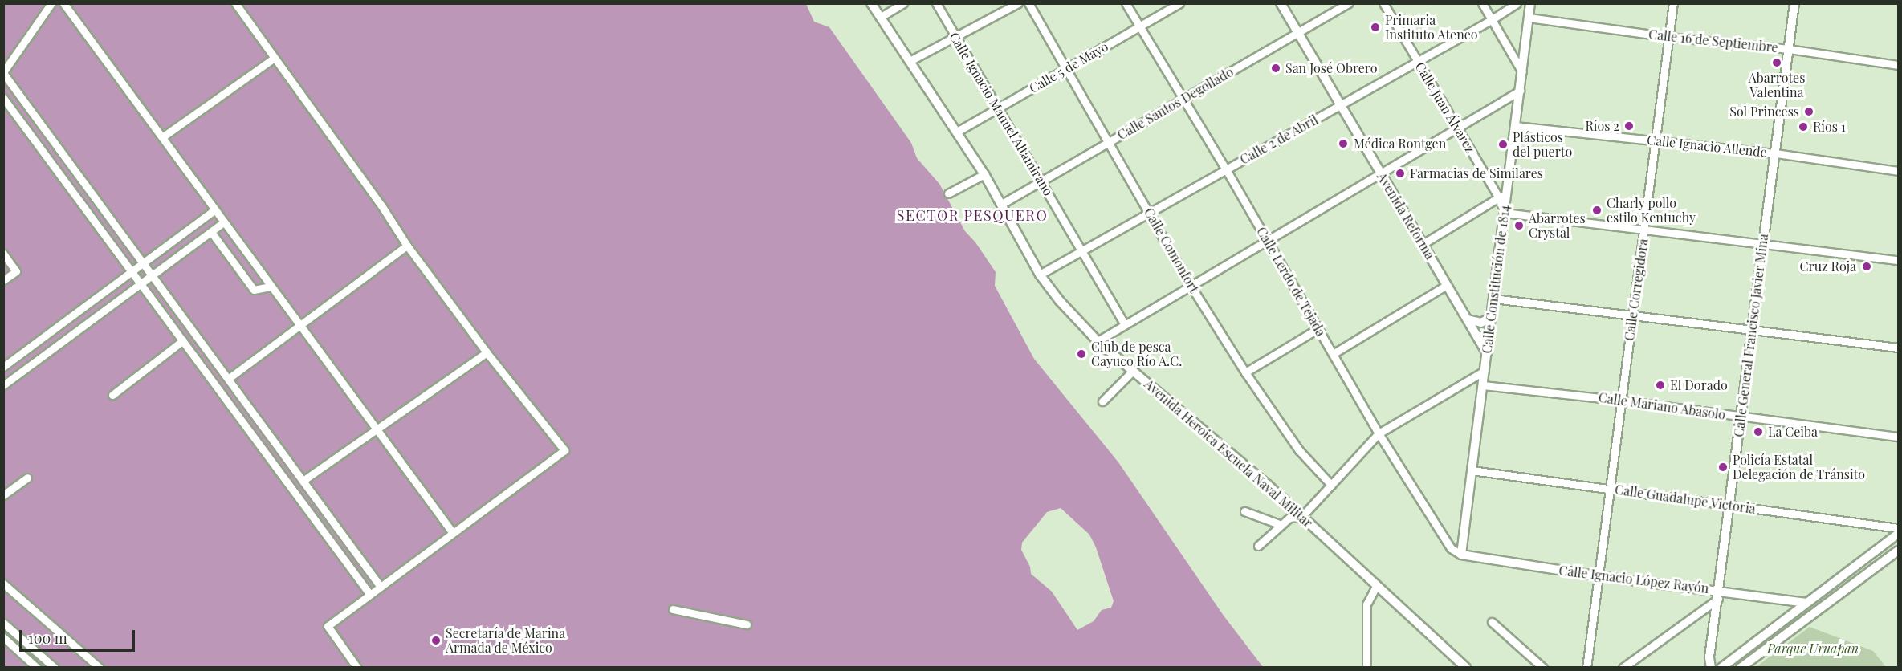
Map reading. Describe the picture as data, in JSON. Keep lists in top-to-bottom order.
{
  "streets": {
    "street": [
      "Calle 16 de Septiembre",
      "Calle 5 de Mayo",
      "Calle Santos Degollado",
      "Calle Juan Álvarez",
      "Calle Ignacio Manuel Altamirano",
      "Calle 2 de Abril",
      "Calle Ignacio Allende",
      "Avenida Reforma",
      "Calle Comonfort",
      "Calle Constitución de 1814",
      "Calle Lerdo de Tejada",
      "Calle Corregidora",
      "Calle General Francisco Javier Mina",
      "Calle Mariano Abasolo",
      "Avenida Heroica Escuela Naval Militar",
      "Calle Guadalupe Victoria",
      "Calle Ignacio López Rayón"
    ]
  },
  "crossings": [
    ["Calle 16 de Septiembre", "Calle Constitución de 1814"],
    ["Calle 16 de Septiembre", "Calle Corregidora"],
    ["Calle 16 de Septiembre", "Calle General Francisco Javier Mina"],
    ["Calle 5 de Mayo", "Calle Ignacio Manuel Altamirano"],
    ["Calle 5 de Mayo", "Calle Comonfort"],
    ["Calle 5 de Mayo", "Calle Lerdo de Tejada"],
    ["Calle 5 de Mayo", "Avenida Heroica Escuela Naval Militar"],
    ["Calle Santos Degollado", "Calle Ignacio Manuel Altamirano"],
    ["Calle Santos Degollado", "Avenida Reforma"],
    ["Calle Santos Degollado", "Calle Comonfort"],
    ["Calle Santos Degollado", "Calle Lerdo de Tejada"],
    ["Calle Santos Degollado", "Avenida Heroica Escuela Naval Militar"],
    ["Calle Juan Álvarez", "Calle 2 de Abril"],
    ["Calle Juan Álvarez", "Calle Constitución de 1814"],
    ["Calle Ignacio Manuel Altamirano", "Calle 2 de Abril"],
    ["Calle 2 de Abril", "Avenida Reforma"],
    ["Calle 2 de Abril", "Calle Comonfort"],
    ["Calle 2 de Abril", "Calle Lerdo de Tejada"],
    ["Calle 2 de Abril", "Avenida Heroica Escuela Naval Militar"],
    ["Calle Ignacio Allende", "Calle Constitución de 1814"],
    ["Calle Ignacio Allende", "Calle Corregidora"],
    ["Calle Ignacio Allende", "Calle General Francisco Javier Mina"],
    ["Avenida Reforma", "Calle Constitución de 1814"],
    ["Calle Constitución de 1814", "Calle Lerdo de Tejada"],
    ["Calle Constitución de 1814", "Calle Mariano Abasolo"],
    ["Calle Constitución de 1814", "Calle Guadalupe Victoria"],
    ["Calle Constitución de 1814", "Calle Ignacio López Rayón"],
    ["Calle Lerdo de Tejada", "Calle Ignacio López Rayón"],
    ["Calle Corregidora", "Calle Mariano Abasolo"],
    ["Calle Corregidora", "Calle Guadalupe Victoria"],
    ["Calle Corregidora", "Calle Ignacio López Rayón"],
    ["Calle General Francisco Javier Mina", "Calle Mariano Abasolo"],
    ["Calle General Francisco Javier Mina", "Calle Guadalupe Victoria"],
    ["Calle General Francisco Javier Mina", "Calle Ignacio López Rayón"]
  ],
  "districts": ["SECTOR PESQUERO"],
  "parks": ["Parque Uruapan"],
  "places": [
    "Primaria Instituto Ateneo",
    "Abarrotes Valentina",
    "San José Obrero",
    "Sol Princess",
    "Ríos 2",
    "Ríos 1",
    "Médica Rontgen",
    "Plásticos del puerto",
    "Farmacias de Similares",
    "Charly pollo estilo Kentuchy",
    "Abarrotes Crystal",
    "Cruz Roja",
    "Club de pesca Cayuco Río A.C.",
    "El Dorado",
    "La Ceiba",
    "Policía Estatal Delegación de Tránsito",
    "Secretaría de Marina Armada de México"
  ],
  "scale_bar": "100 m"
}
